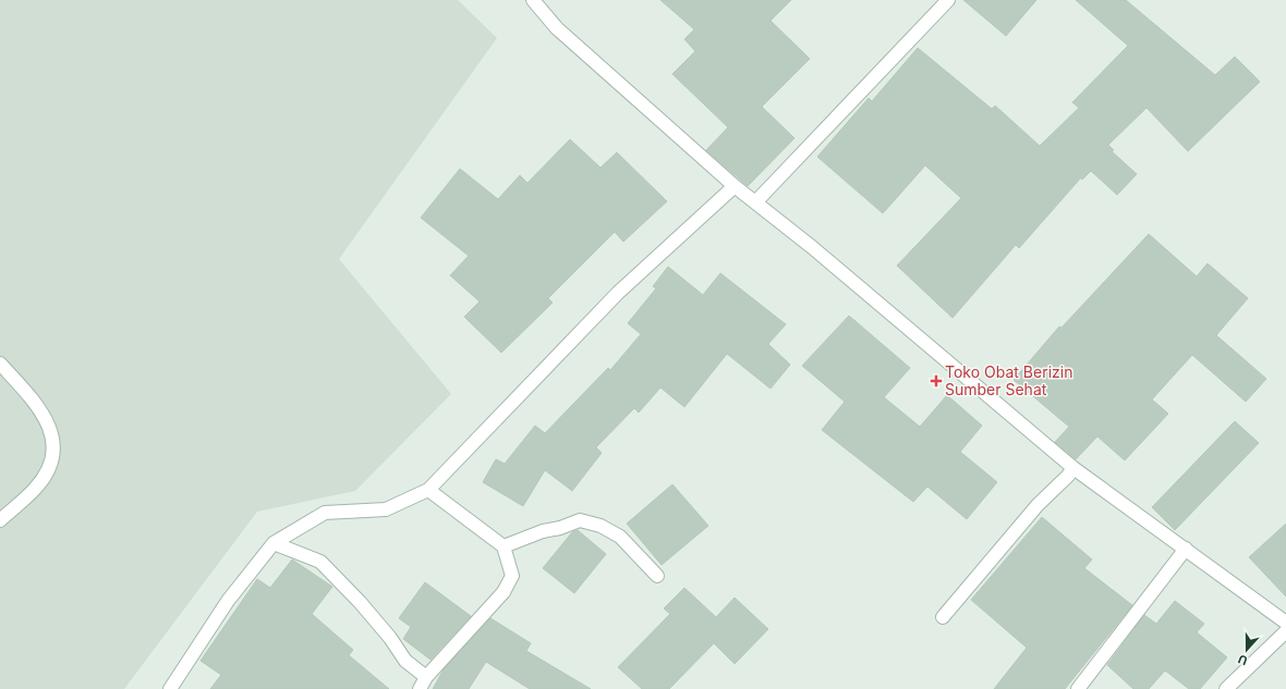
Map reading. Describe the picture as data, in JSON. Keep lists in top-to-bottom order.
{
  "places": {
    "health": ["Toko Obat Berizin Sumber Sehat"]
  },
  "north": "bottom"
}
